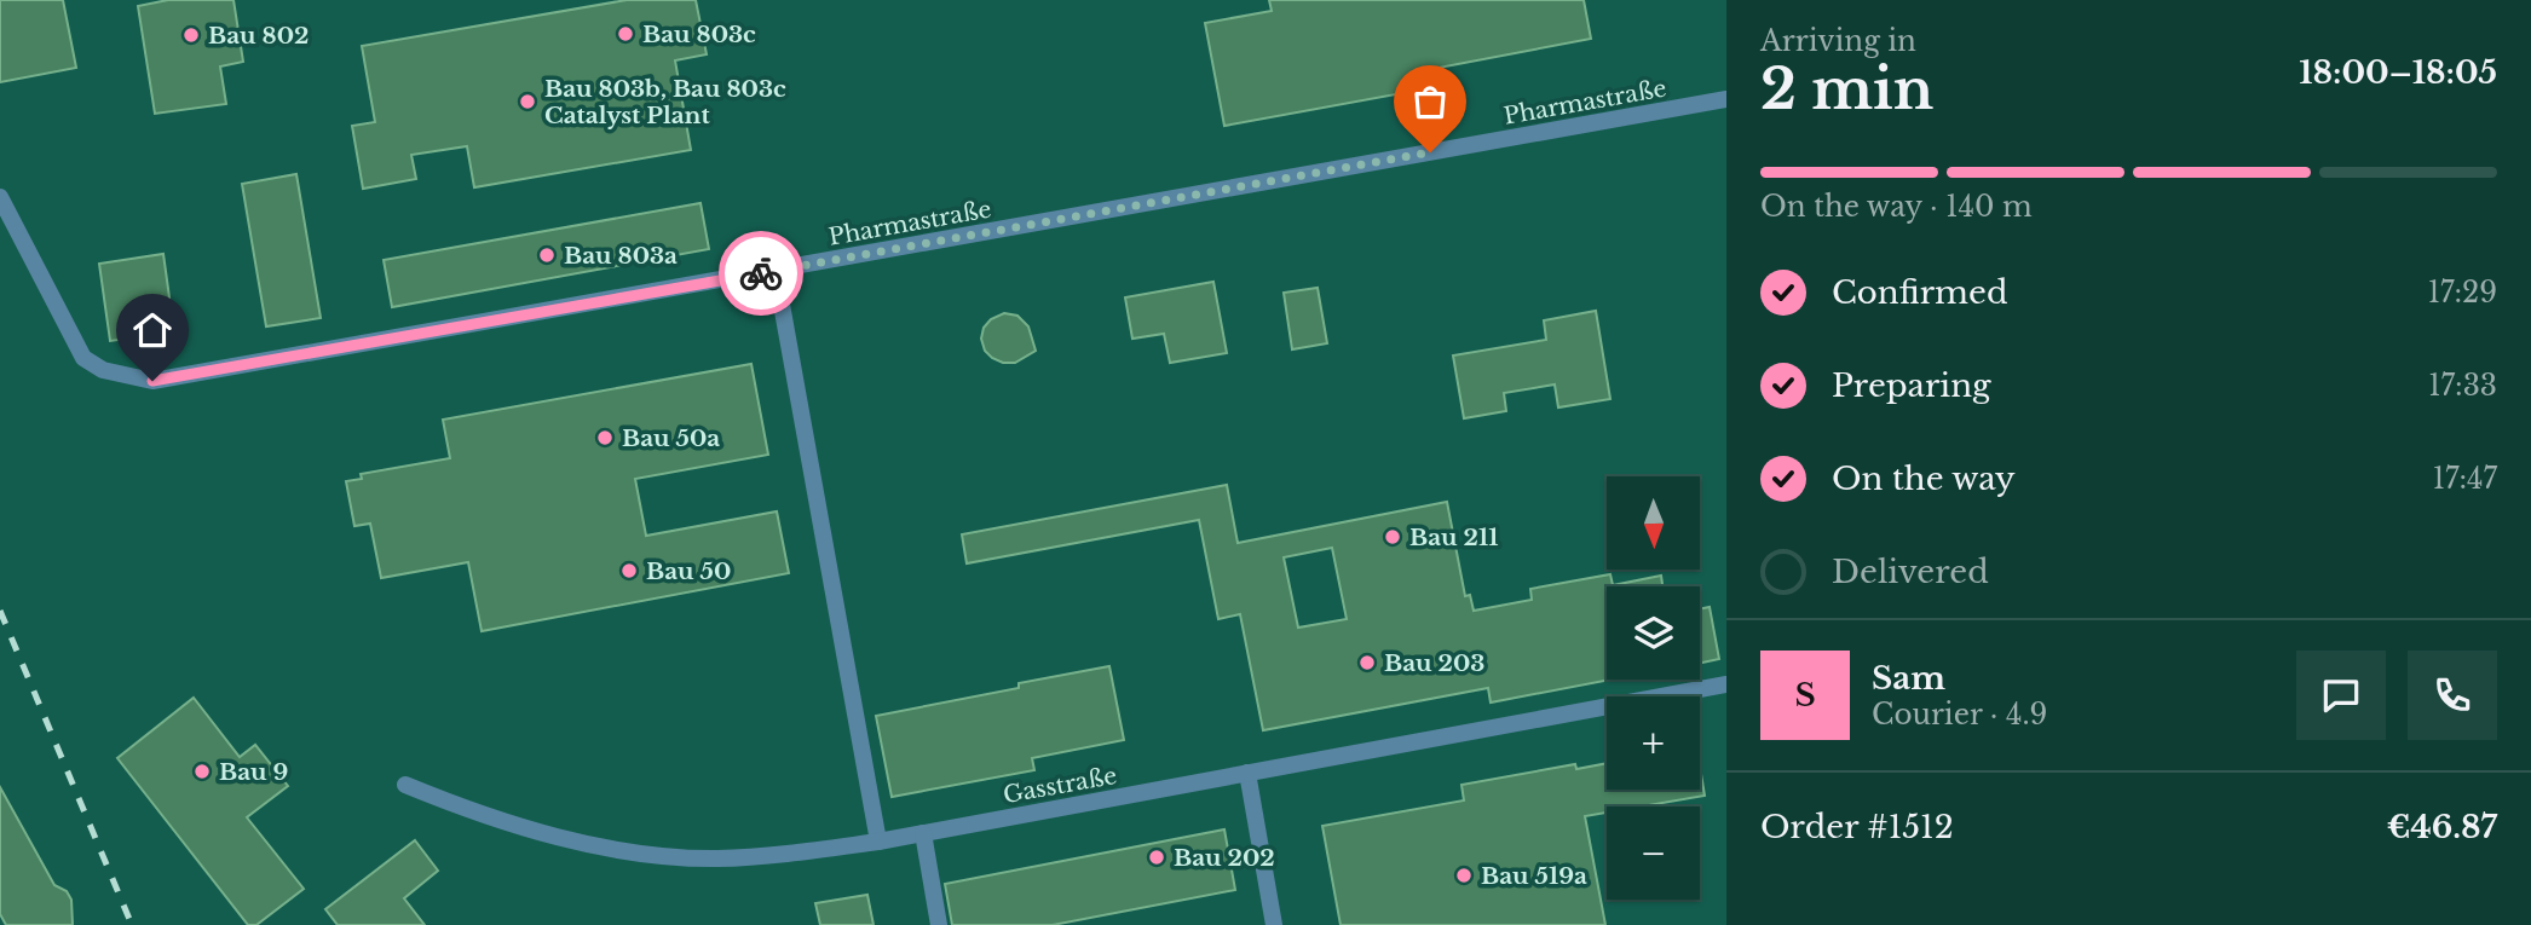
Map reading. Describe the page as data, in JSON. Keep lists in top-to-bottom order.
{
  "streets": {
    "street": ["Pharmastraße", "Gasstraße"]
  },
  "places": [
    "Bau 803c",
    "Bau 802",
    "Bau 803b, Bau 803c Catalyst Plant",
    "Bau 803a",
    "Bau 50a",
    "Bau 211",
    "Bau 50",
    "Bau 203",
    "Bau 9",
    "Bau 202",
    "Bau 519a"
  ],
  "north": "bottom",
  "page": {
    "heading": ["2 min", "Arriving in", "18:00–18:05"],
    "panel": [
      "Sam",
      "Courier · 4.9",
      "Order #1512",
      "€46.87"
    ],
    "bar": "On the way · 140 m",
    "list": [
      ["Confirmed", "17:29"],
      ["Preparing", "17:33"],
      ["On the way", "17:47"],
      "Delivered"
    ],
    "map_buttons": ["+", "−"],
    "round": "S"
  }
}
